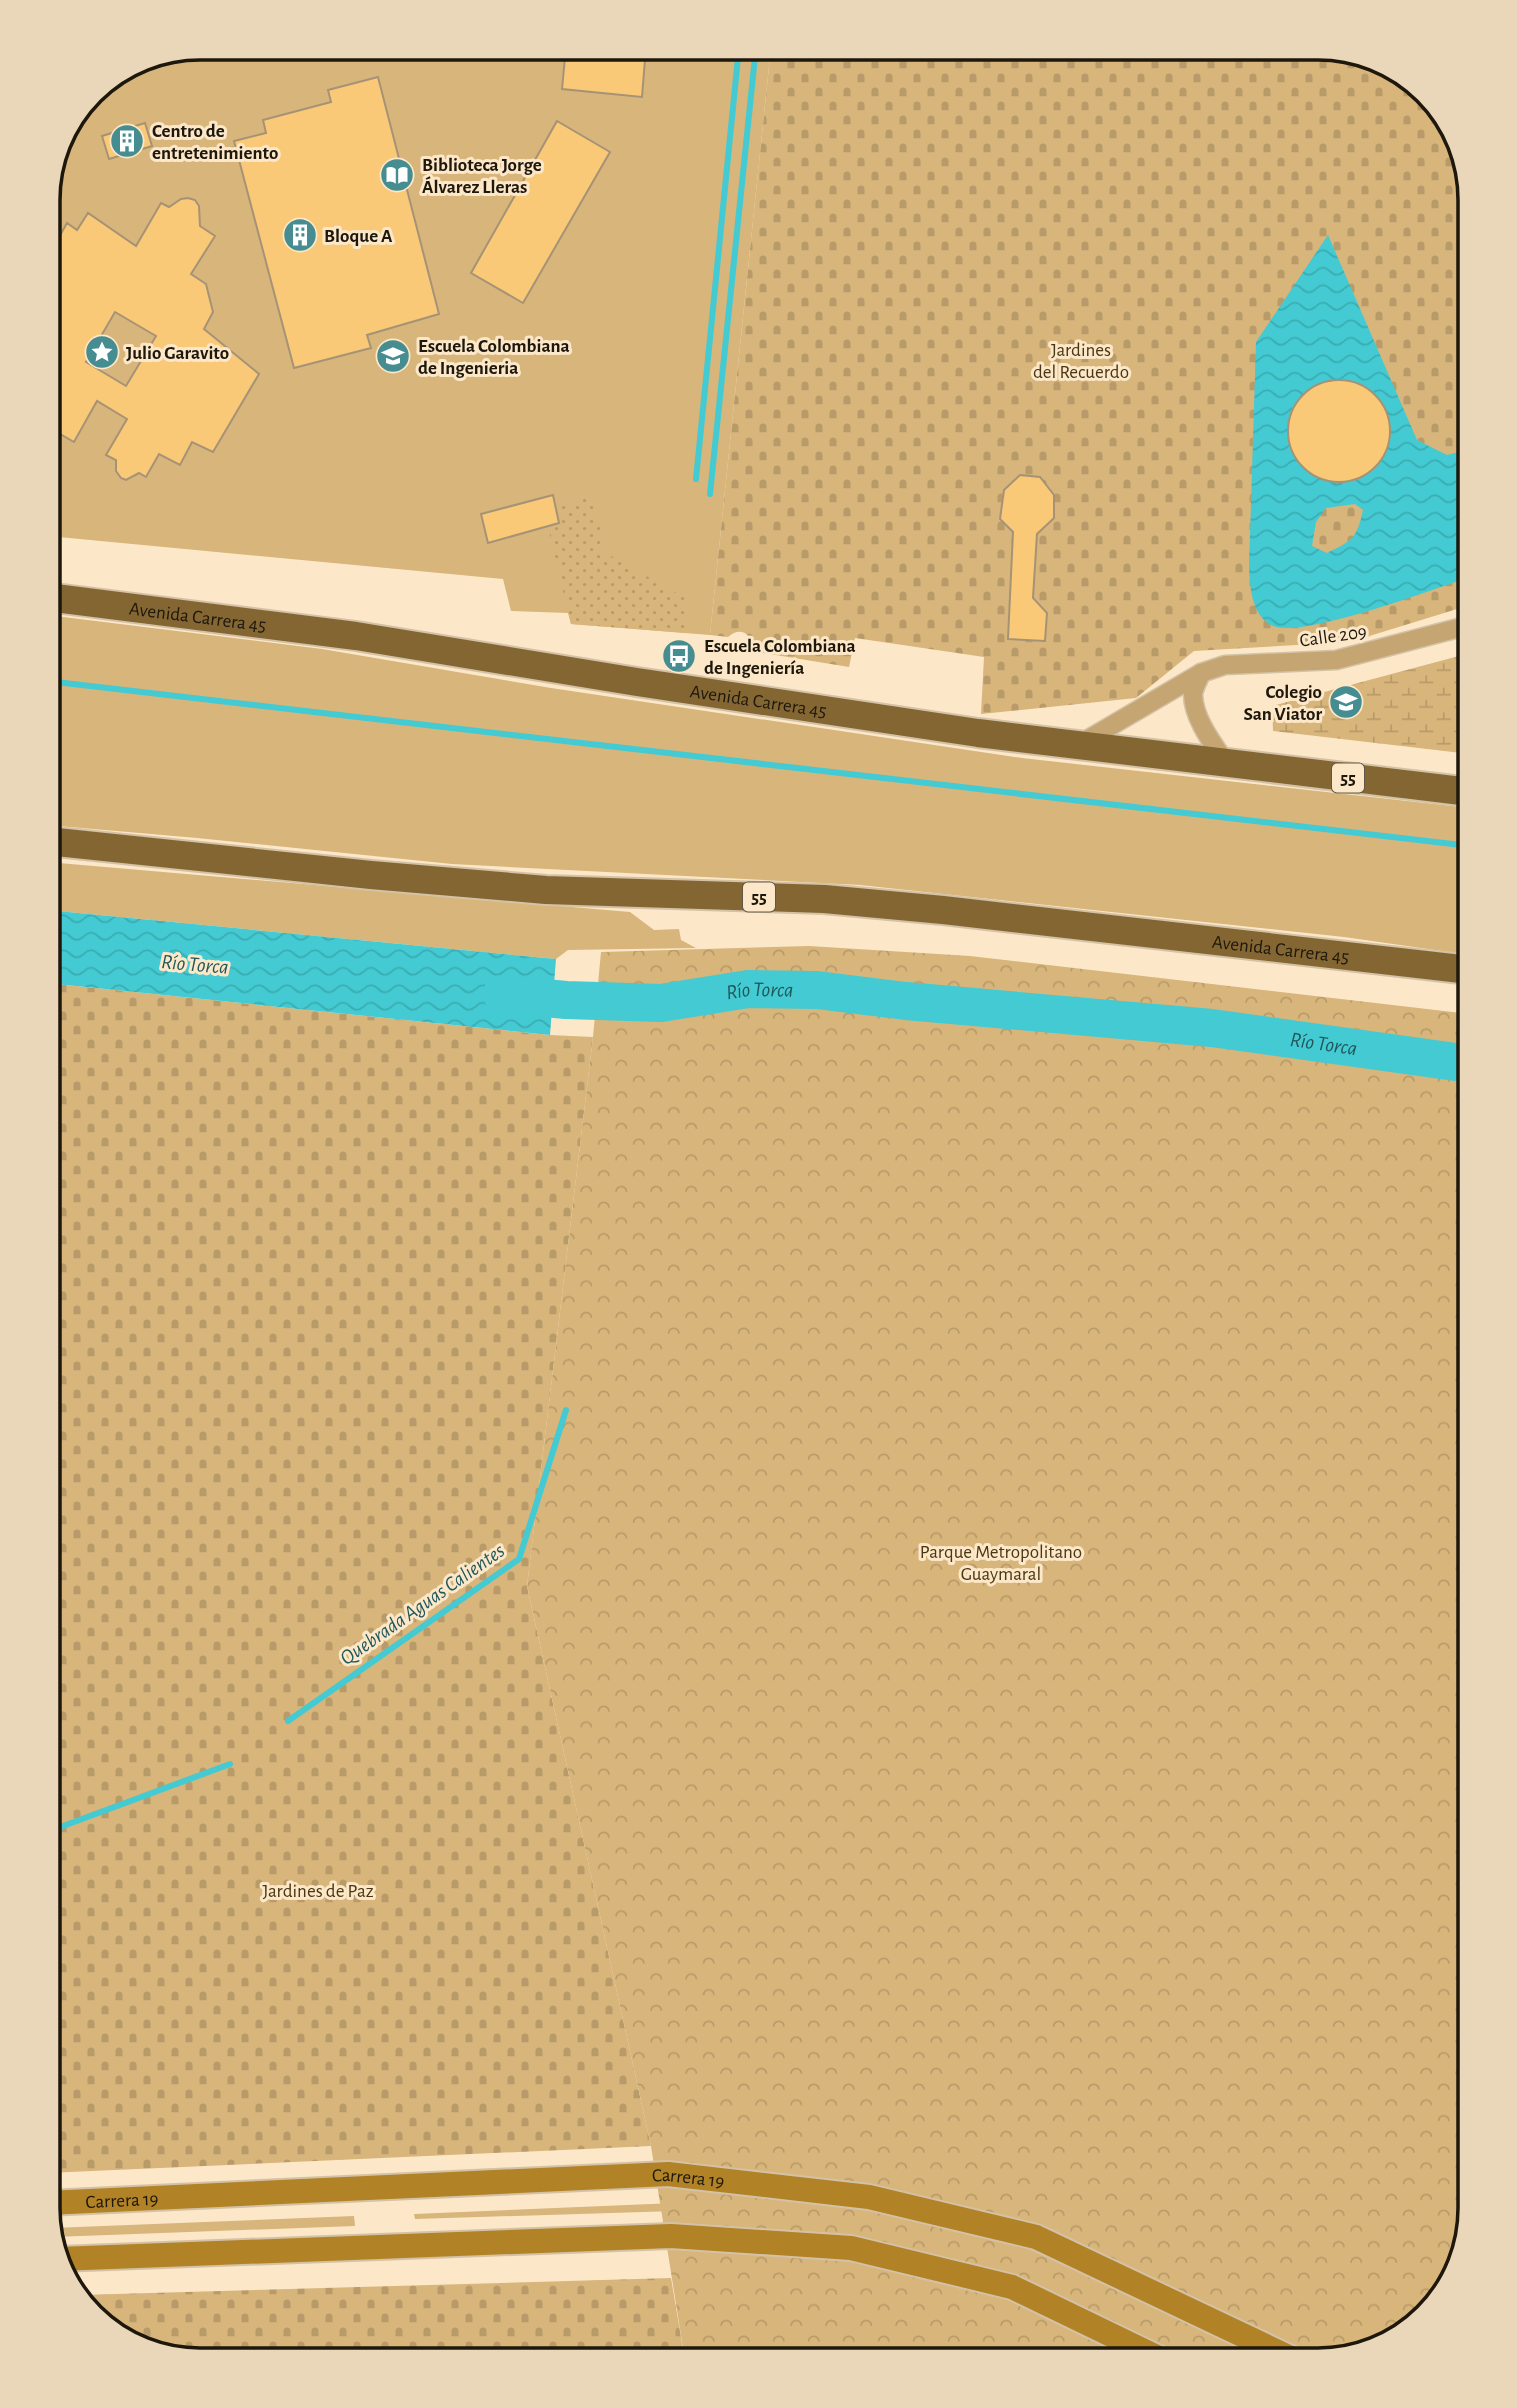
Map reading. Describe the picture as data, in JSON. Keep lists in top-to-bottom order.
{
  "streets": {
    "highway": ["Avenida Carrera 45", "55"],
    "main road": ["Carrera 19"],
    "street": ["Calle 209"]
  },
  "crossings": [
    ["Avenida Carrera 45", "Calle 209"]
  ],
  "water": ["Río Torca", "Quebrada Aguas Calientes"],
  "parks": ["Jardines del Recuerdo", "Parque Metropolitano Guaymaral", "Jardines de Paz"],
  "places": {
    "building": ["Centro de entretenimiento", "Bloque A"],
    "library": ["Biblioteca Jorge Álvarez Lleras"],
    "place": ["Julio Garavito"],
    "school or university": ["Escuela Colombiana de Ingenieria", "Colegio San Viator"],
    "bus stop": ["Escuela Colombiana de Ingeniería"]
  }
}
